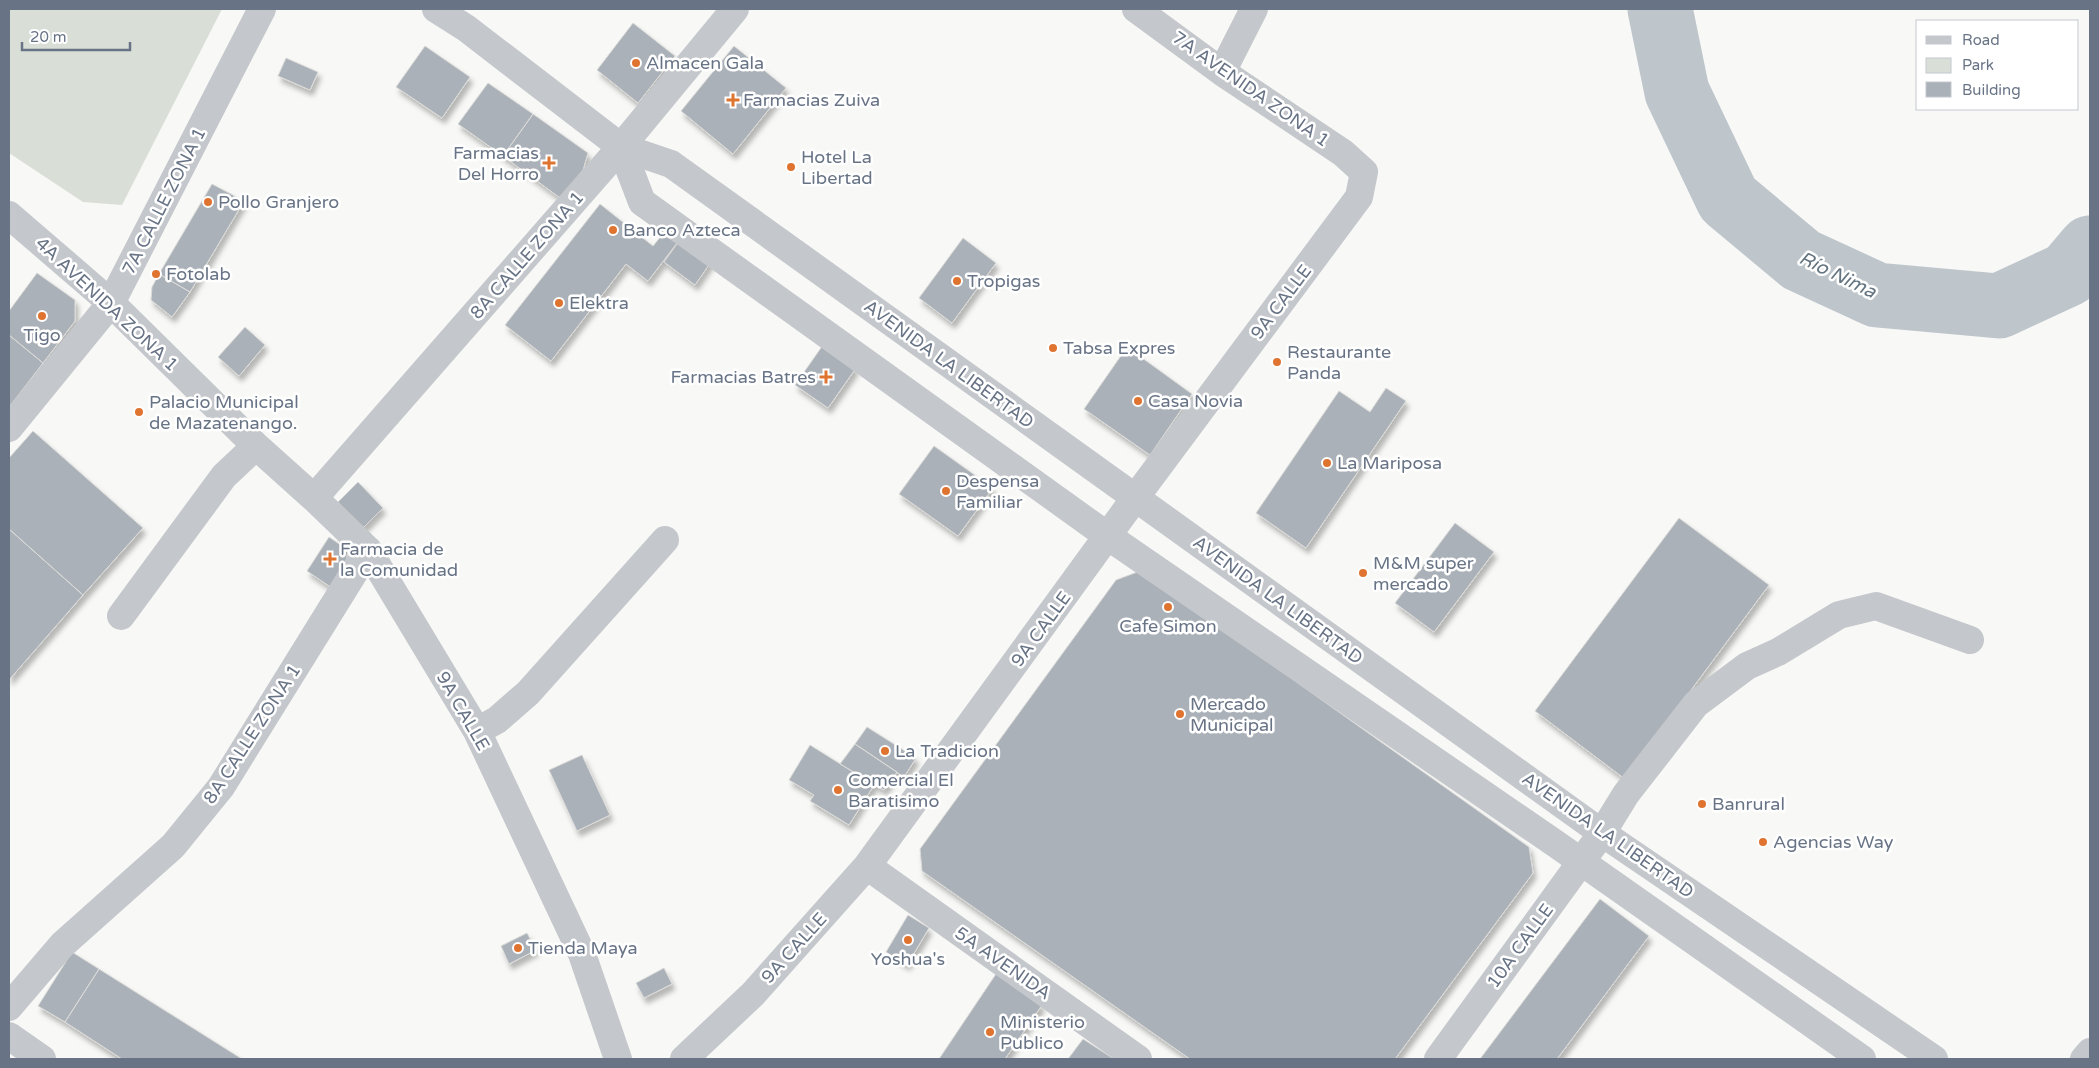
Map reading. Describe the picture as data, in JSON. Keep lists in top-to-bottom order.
{
  "streets": {
    "street": [
      "7A AVENIDA ZONA 1",
      "7A CALLE ZONA 1",
      "8A CALLE ZONA 1",
      "9A CALLE",
      "4A AVENIDA ZONA 1",
      "AVENIDA LA LIBERTAD",
      "10A CALLE",
      "5A AVENIDA"
    ]
  },
  "crossings": [
    ["7A AVENIDA ZONA 1", "9A CALLE"],
    ["7A CALLE ZONA 1", "4A AVENIDA ZONA 1"],
    ["8A CALLE ZONA 1", "9A CALLE"],
    ["8A CALLE ZONA 1", "4A AVENIDA ZONA 1"],
    ["8A CALLE ZONA 1", "AVENIDA LA LIBERTAD"],
    ["9A CALLE", "4A AVENIDA ZONA 1"],
    ["9A CALLE", "AVENIDA LA LIBERTAD"],
    ["9A CALLE", "5A AVENIDA"],
    ["AVENIDA LA LIBERTAD", "10A CALLE"]
  ],
  "water": ["Río Nima"],
  "places": {
    "other": [
      "Almacen Gala",
      "Hotel La Libertad",
      "Pollo Granjero",
      "Banco Azteca",
      "Fotolab",
      "Tropigas",
      "Elektra",
      "Tigo",
      "Tabsa Expres",
      "Restaurante Panda",
      "Casa Novia",
      "Palacio Municipal de Mazatenango.",
      "La Mariposa",
      "Despensa Familiar",
      "M&M super mercado",
      "Cafe Simon",
      "Mercado Municipal",
      "La Tradicion",
      "Comercial El Baratisimo",
      "Banrural",
      "Agencias Way",
      "Yoshua's",
      "Tienda Maya",
      "Ministerio Publico"
    ],
    "health": [
      "Farmacias Zuiva",
      "Farmacias Del Horro",
      "Farmacias Batres",
      "Farmacia de la Comunidad"
    ]
  },
  "legend": ["Road", "Park", "Building"],
  "scale_bar": "20 m"
}
